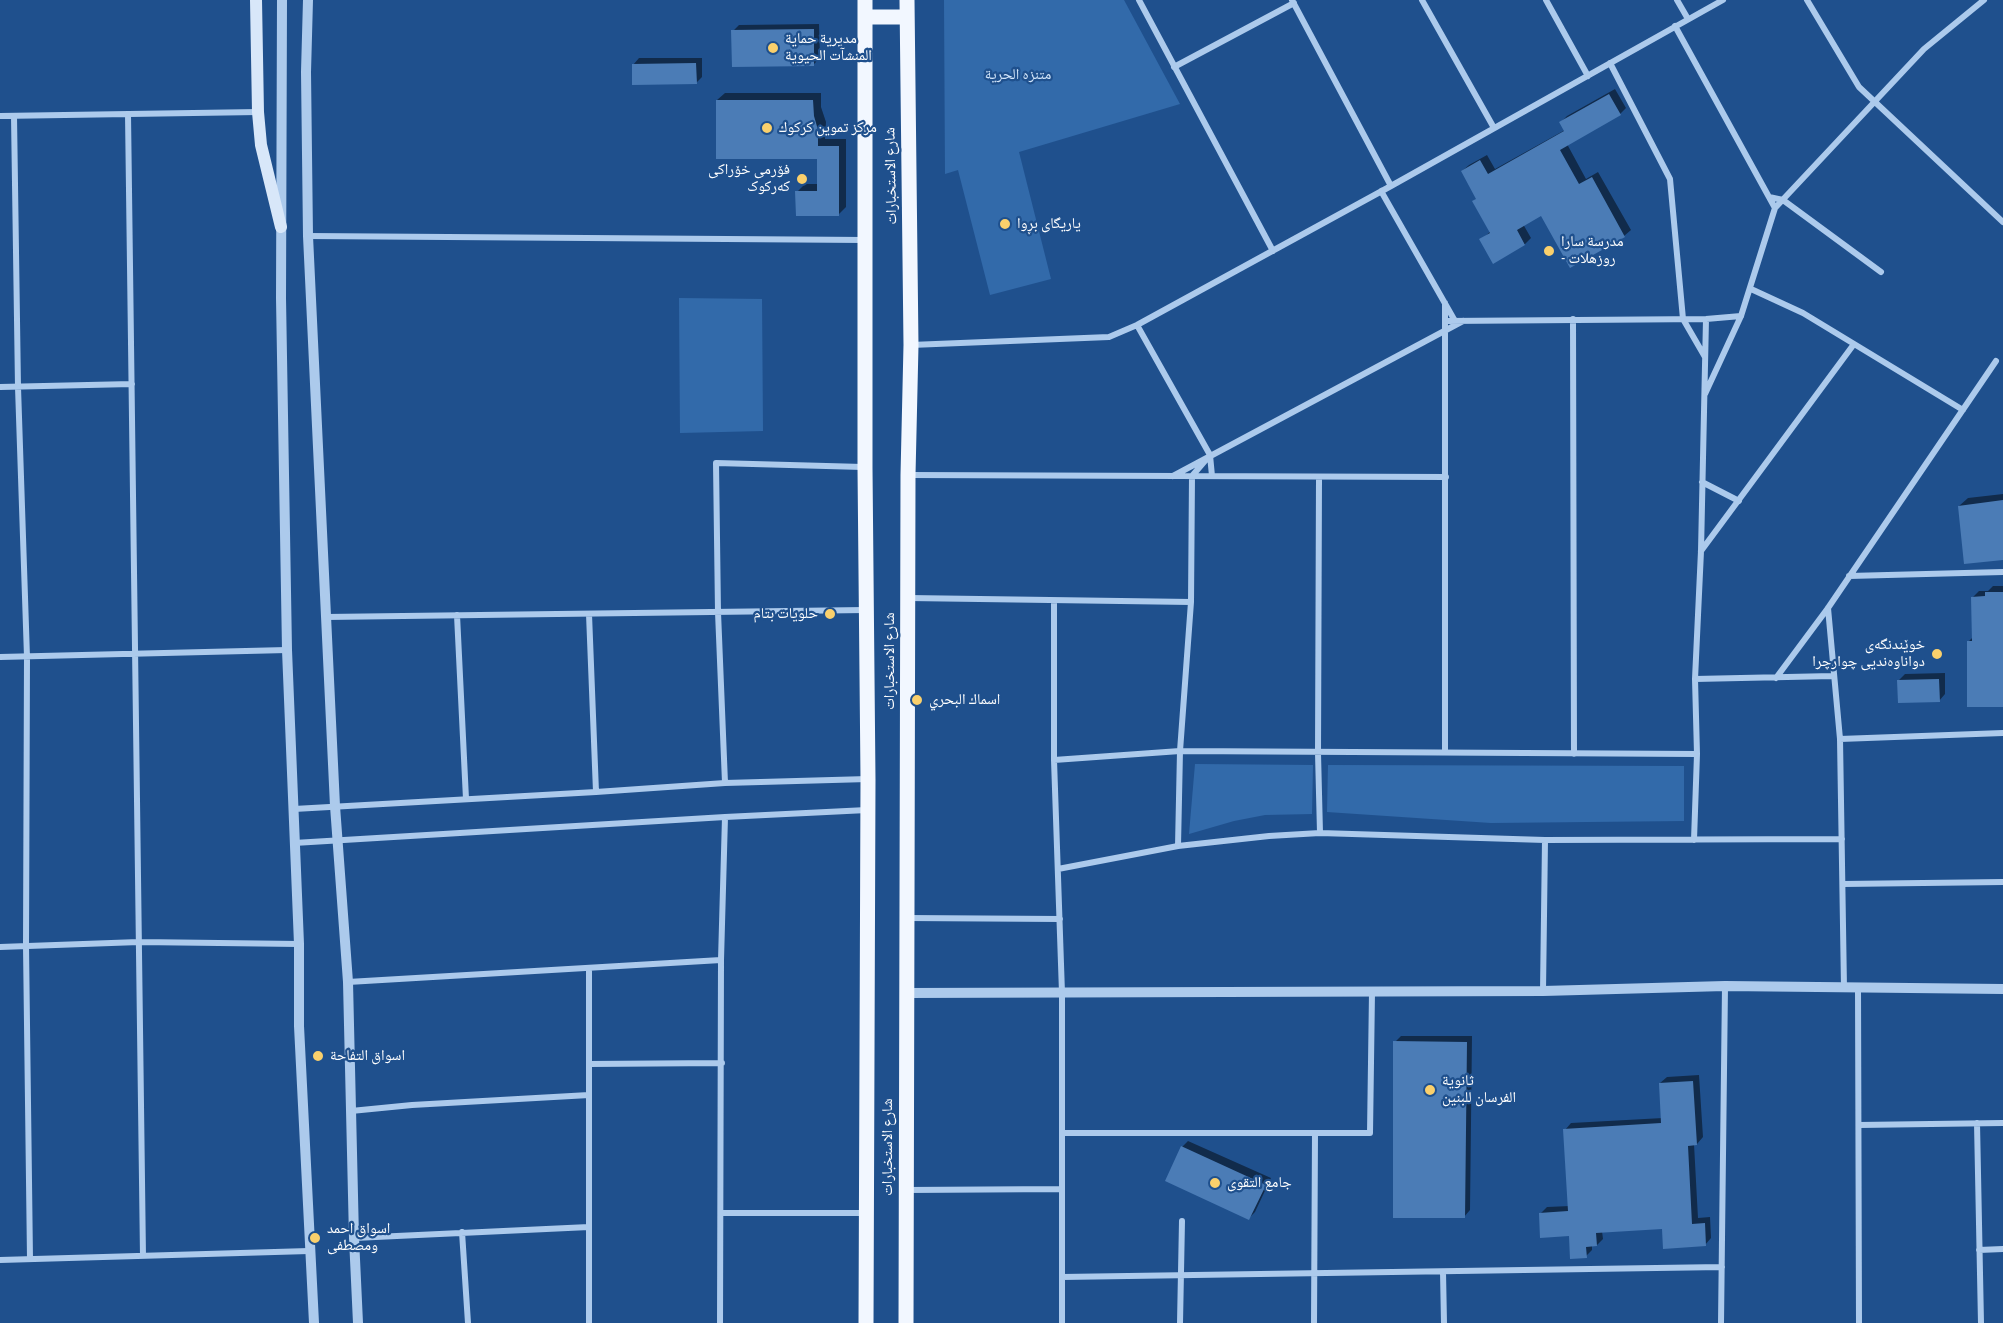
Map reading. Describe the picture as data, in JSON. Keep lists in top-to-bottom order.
{
  "streets": {
    "main road": ["شارع الاستخبارات"]
  },
  "parks": ["متنزه الحرية"],
  "places": [
    "مديرية حماية المنشآت الحيوية",
    "مركز تموين كركوك",
    "فۆرمی خۆراکی کەرکوک",
    "یاریگای بڕوا",
    "مدرسة سارا - روزهلات",
    "حلويات بتام",
    "خوێندنگەی دواناوەندیی چوارچرا",
    "اسماك البحري",
    "اسواق التفاحة",
    "ثانوية الفرسان للبنين",
    "جامع التقوى",
    "اسواق احمد ومصطفى"
  ]
}
